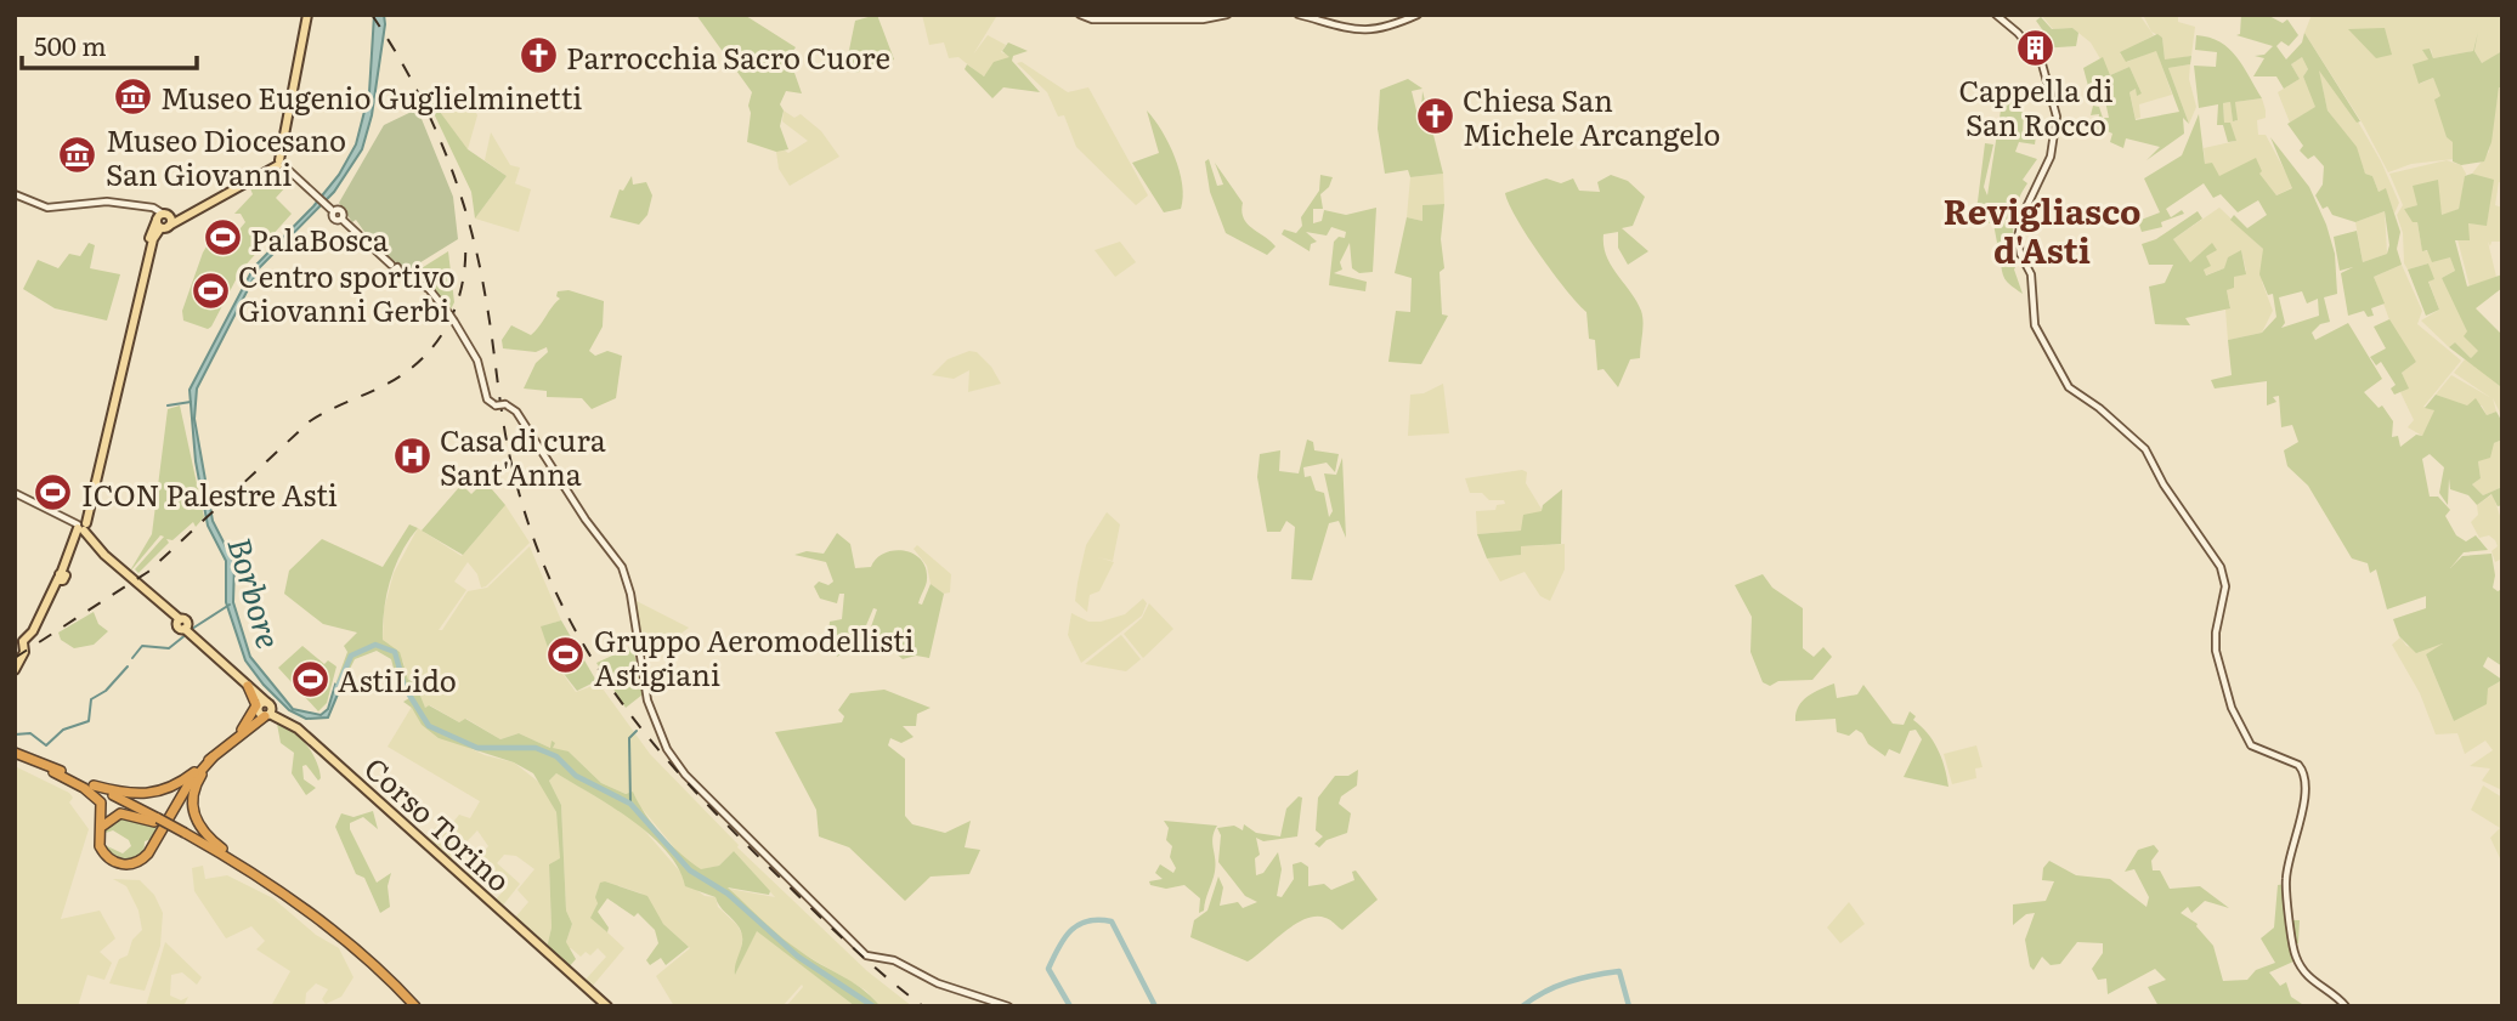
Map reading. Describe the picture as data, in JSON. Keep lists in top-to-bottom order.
{
  "streets": {
    "main road": ["Corso Torino"]
  },
  "districts": ["Revigliasco d'Asti"],
  "water": ["Borbore"],
  "places": {
    "building": ["Cappella di San Rocco"],
    "church": ["Parrocchia Sacro Cuore", "Chiesa San Michele Arcangelo"],
    "museum": ["Museo Eugenio Guglielminetti", "Museo Diocesano San Giovanni"],
    "sports": [
      "PalaBosca",
      "Centro sportivo Giovanni Gerbi",
      "ICON Palestre Asti",
      "Gruppo Aeromodellisti Astigiani",
      "AstiLido"
    ],
    "hospital": ["Casa di cura Sant'Anna"]
  },
  "scale_bar": "500 m"
}
